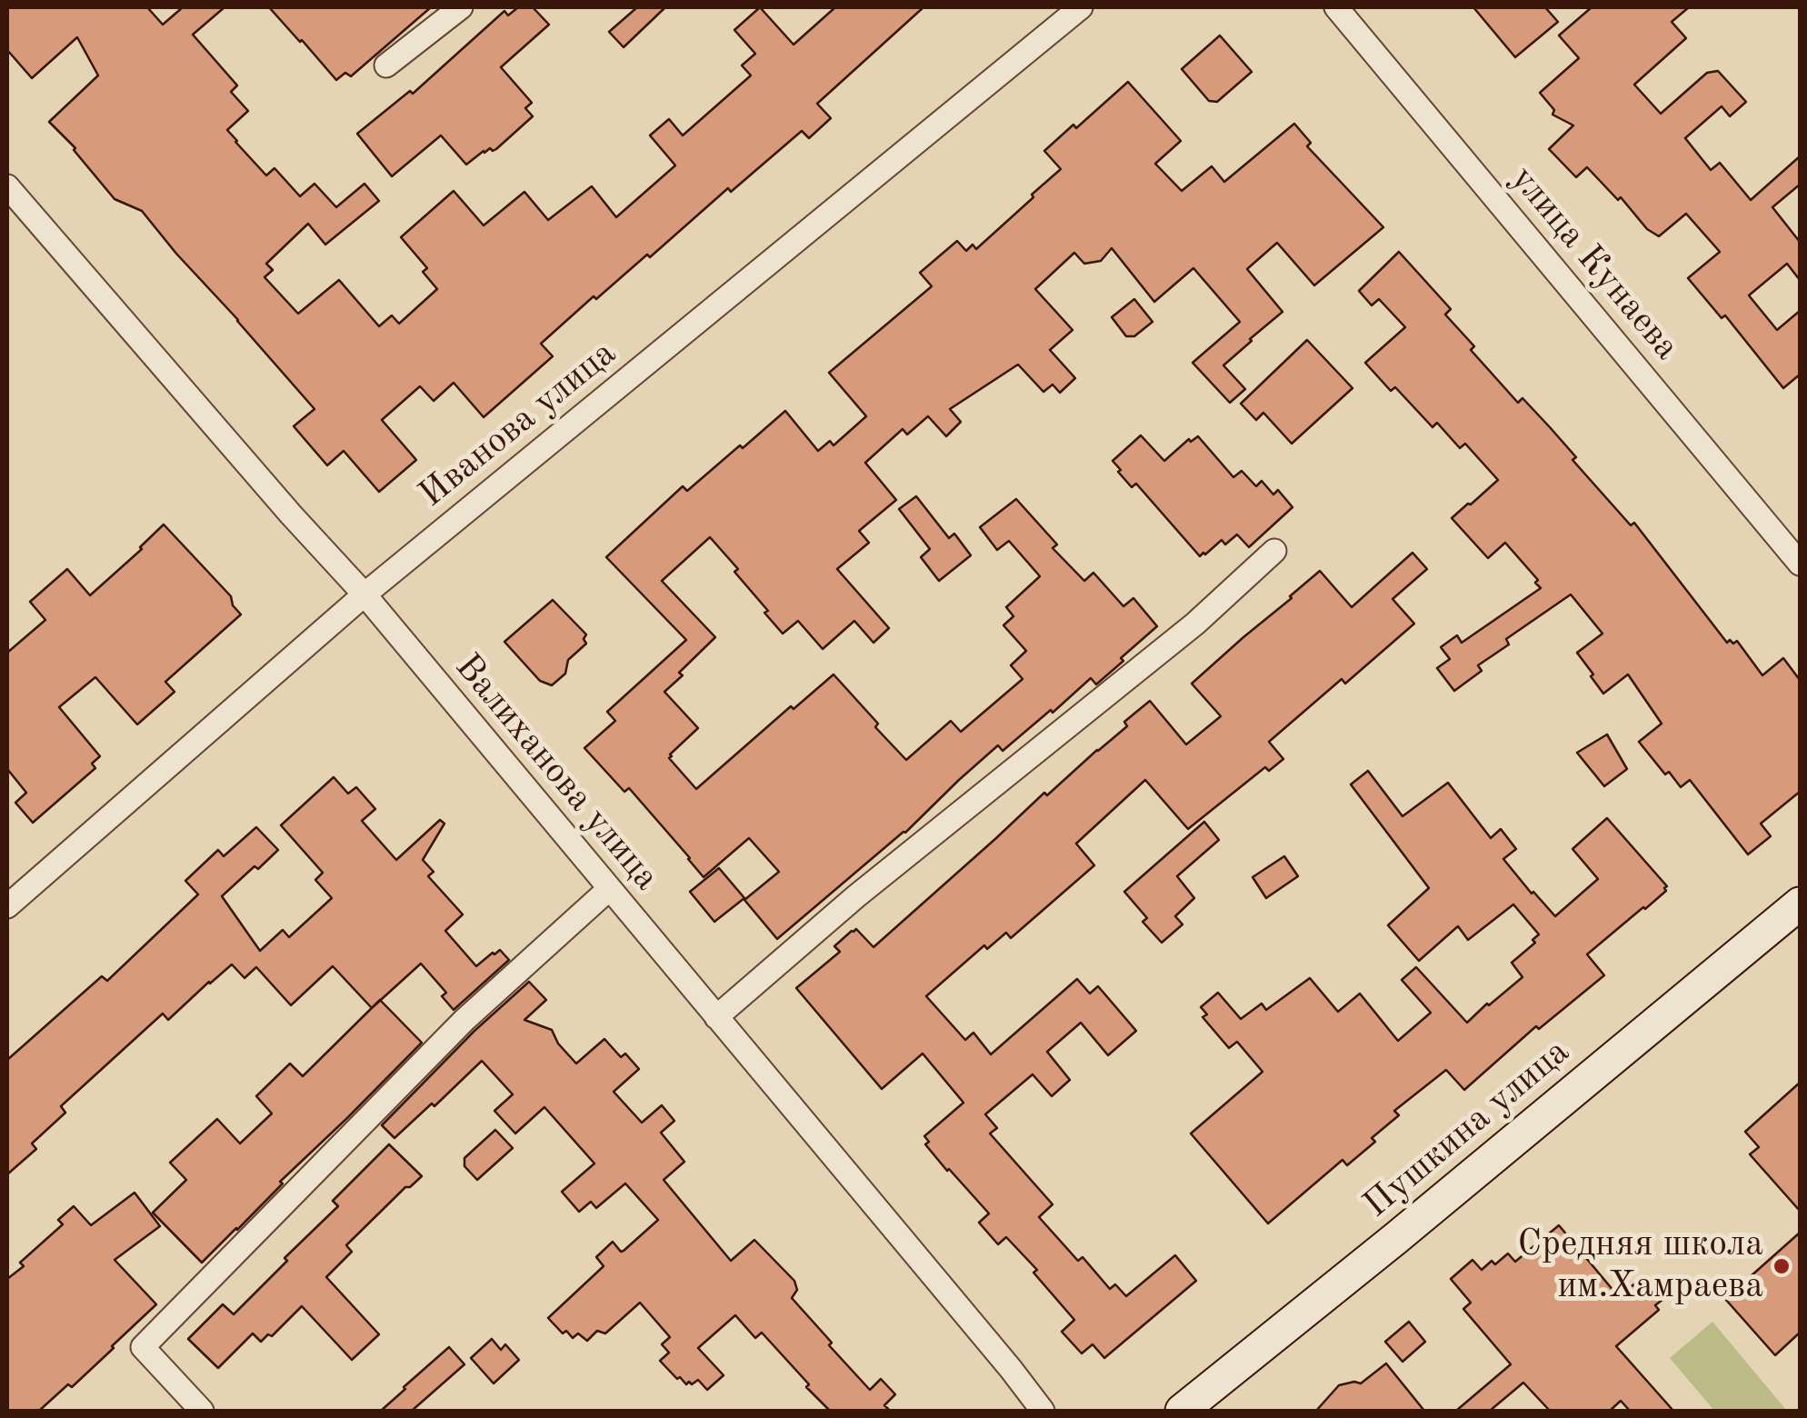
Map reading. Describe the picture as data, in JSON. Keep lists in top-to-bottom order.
{
  "streets": {
    "street": [
      "улица Кунаева",
      "Иванова улица",
      "Валиханова улица",
      "Пушкина улица"
    ]
  },
  "crossings": [
    ["Иванова улица", "Валиханова улица"]
  ],
  "places": ["Средняя школа им.Хамраева"]
}
